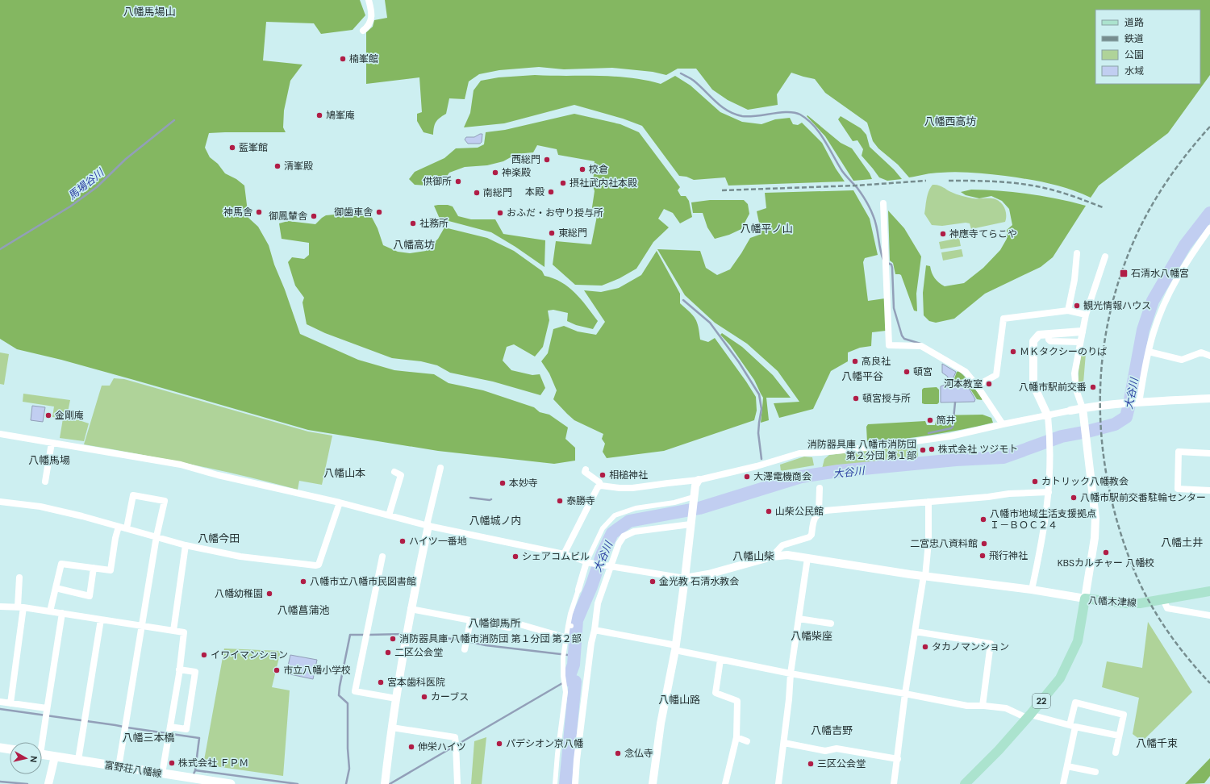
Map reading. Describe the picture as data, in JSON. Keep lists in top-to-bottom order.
{
  "streets": {
    "main road": ["八幡木津線", "22", "富野荘八幡線"]
  },
  "districts": [
    "八幡馬場山",
    "八幡西高坊",
    "八幡平ノ山",
    "八幡高坊",
    "八幡平谷",
    "八幡馬場",
    "八幡山本",
    "八幡城ノ内",
    "八幡今田",
    "八幡土井",
    "八幡山柴",
    "八幡菖蒲池",
    "八幡御馬所",
    "八幡柴座",
    "八幡山路",
    "八幡吉野",
    "八幡三本橋",
    "八幡千束"
  ],
  "water": ["馬場谷川", "大谷川"],
  "places": {
    "other": [
      "楠峯館",
      "鳩峯庵",
      "藍峯館",
      "西総門",
      "清峯殿",
      "校倉",
      "神楽殿",
      "供御所",
      "摂社武内社本殿",
      "本殿",
      "南総門",
      "神馬舎",
      "御歯車舎",
      "おふだ・お守り授与所",
      "御鳳輦舎",
      "社務所",
      "東総門",
      "神應寺てらこや",
      "観光情報ハウス",
      "ＭＫタクシーのりば",
      "高良社",
      "頓宮",
      "河本教室",
      "八幡市駅前交番",
      "頓宮授与所",
      "金剛庵",
      "筒井",
      "株式会社 ツジモト",
      "消防器具庫 八幡市消防団 第２分団 第１部",
      "相槌神社",
      "大澤電機商会",
      "カトリック八幡教会",
      "本妙寺",
      "八幡市駅前交番駐輪センター",
      "泰勝寺",
      "山柴公民館",
      "八幡市地域生活支援拠点 Ｉ－ＢＯＣ２４",
      "ハイツ一番地",
      "二宮忠八資料館",
      "KBSカルチャー 八幡校",
      "飛行神社",
      "シェアコムビル",
      "八幡市立八幡市民図書館",
      "金光教 石清水教会",
      "八幡幼稚園",
      "消防器具庫 八幡市消防団 第１分団 第２部",
      "タカノマンション",
      "二区公会堂",
      "イワイマンション",
      "市立八幡小学校",
      "宮本歯科医院",
      "カーブス",
      "パデシオン京八幡",
      "伸栄ハイツ",
      "念仏寺",
      "株式会社 ＦＰＭ",
      "三区公会堂"
    ],
    "transit": ["石清水八幡宮"]
  },
  "legend": [
    "道路",
    "鉄道",
    "公園",
    "水域"
  ],
  "north": "right"
}
